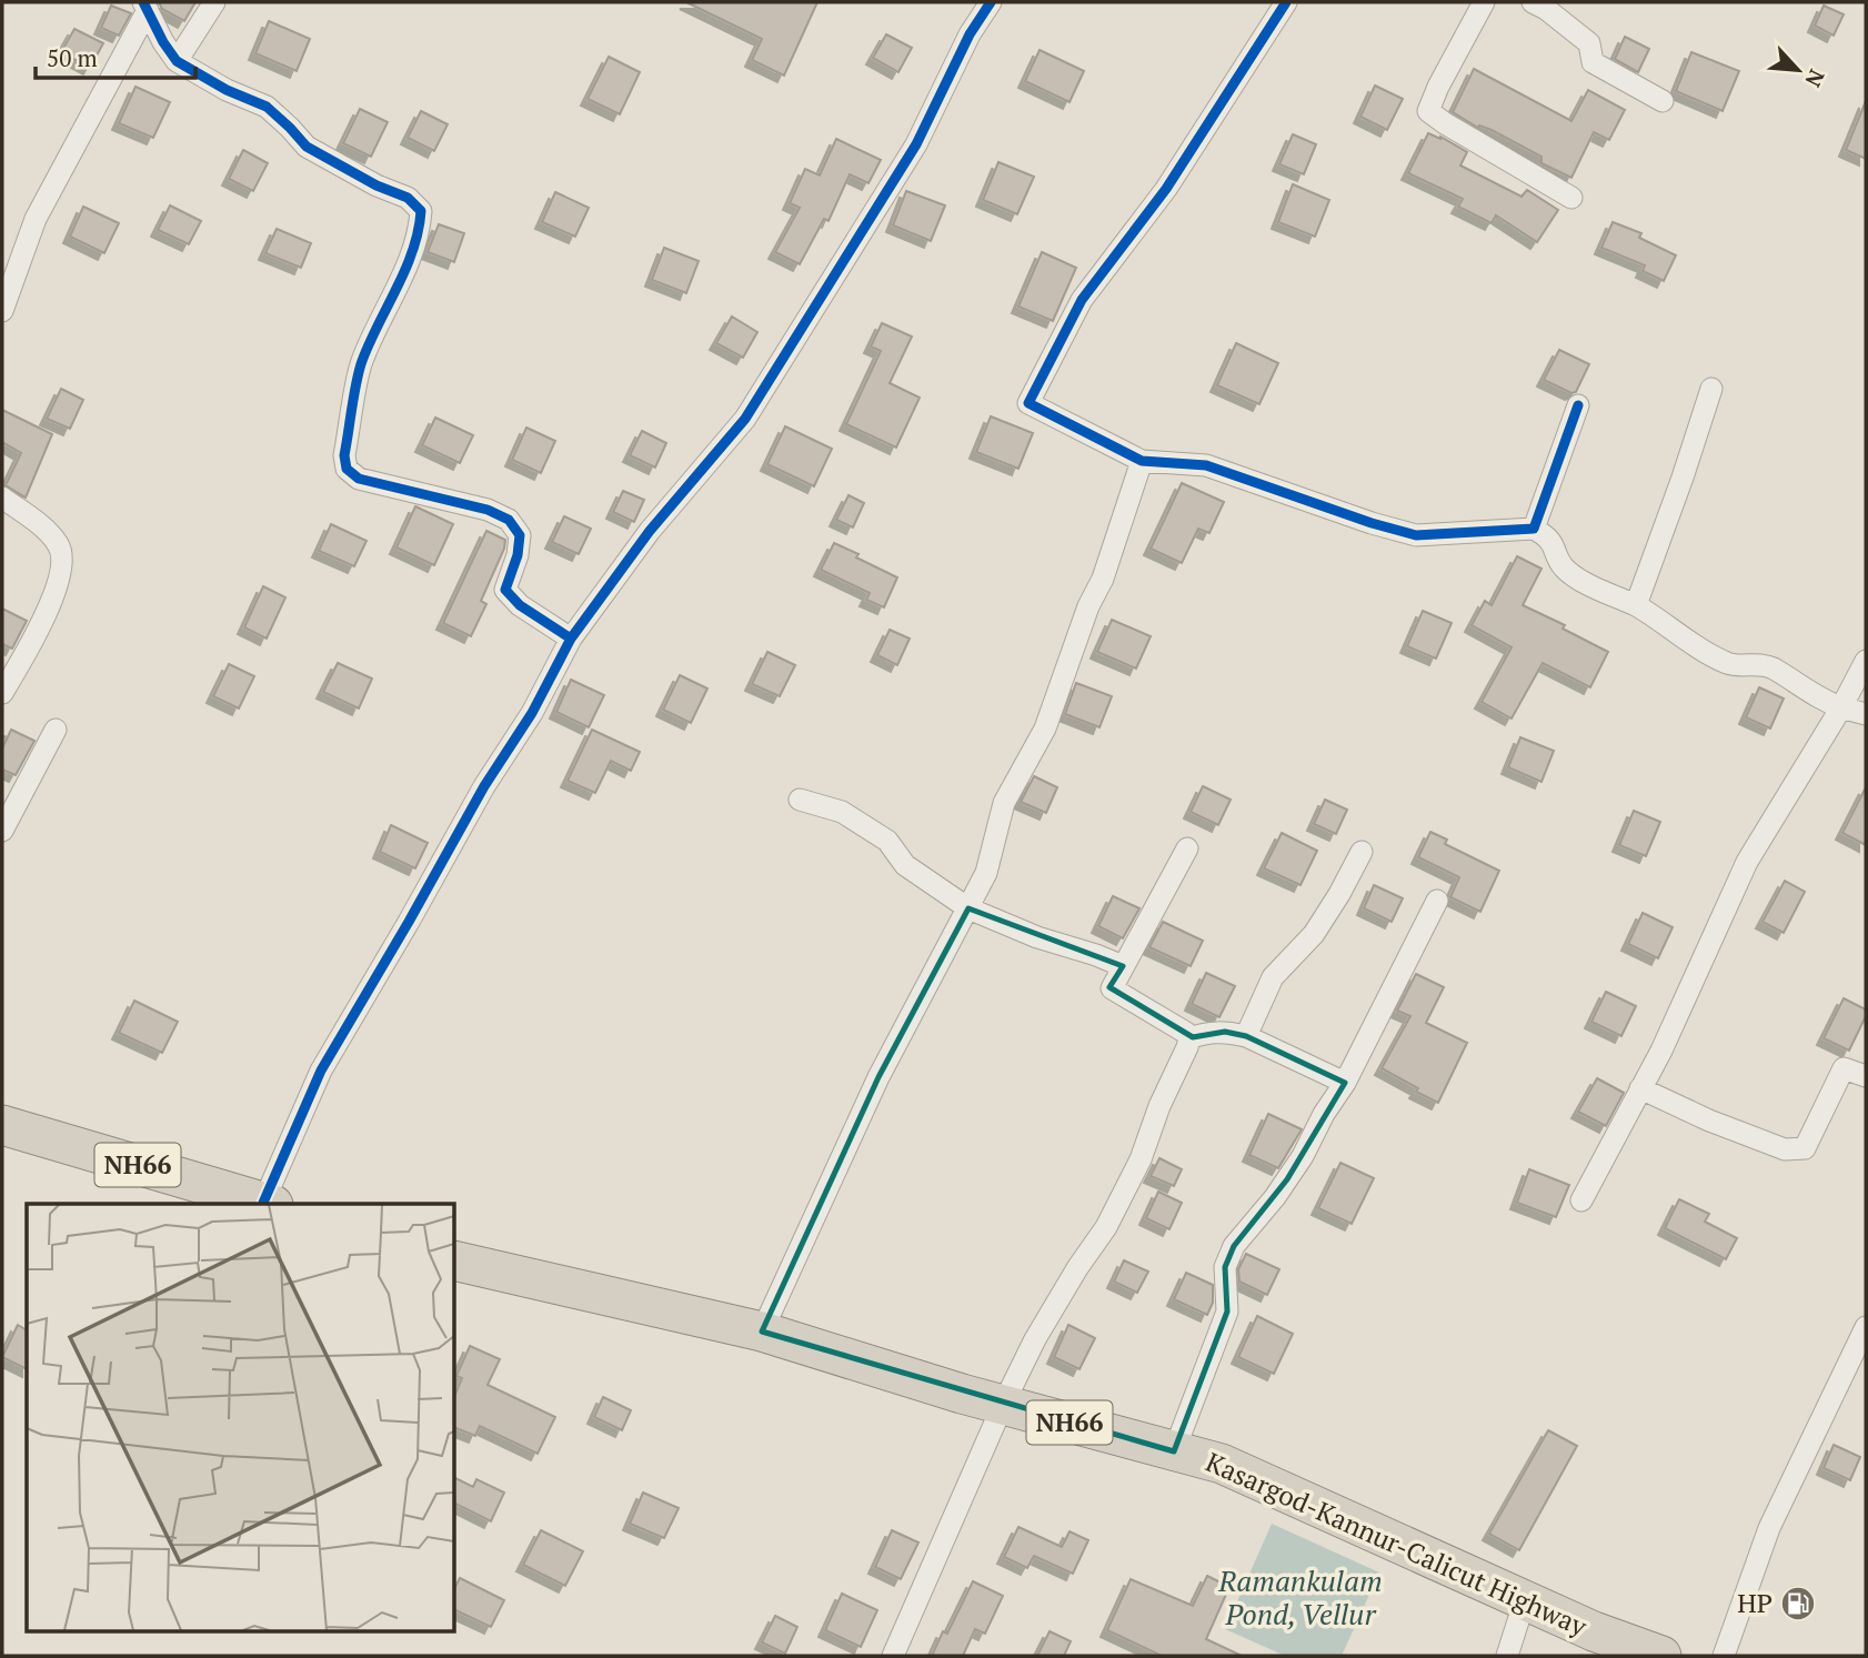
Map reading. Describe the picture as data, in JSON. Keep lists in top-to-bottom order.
{
  "streets": {
    "highway": ["NH66", "Kasargod-Kannur-Calicut Highway"]
  },
  "water": ["Ramankulam Pond, Vellur"],
  "places": {
    "fuel station": ["HP"]
  },
  "scale_bar": "50 m",
  "north": "bottom right"
}
